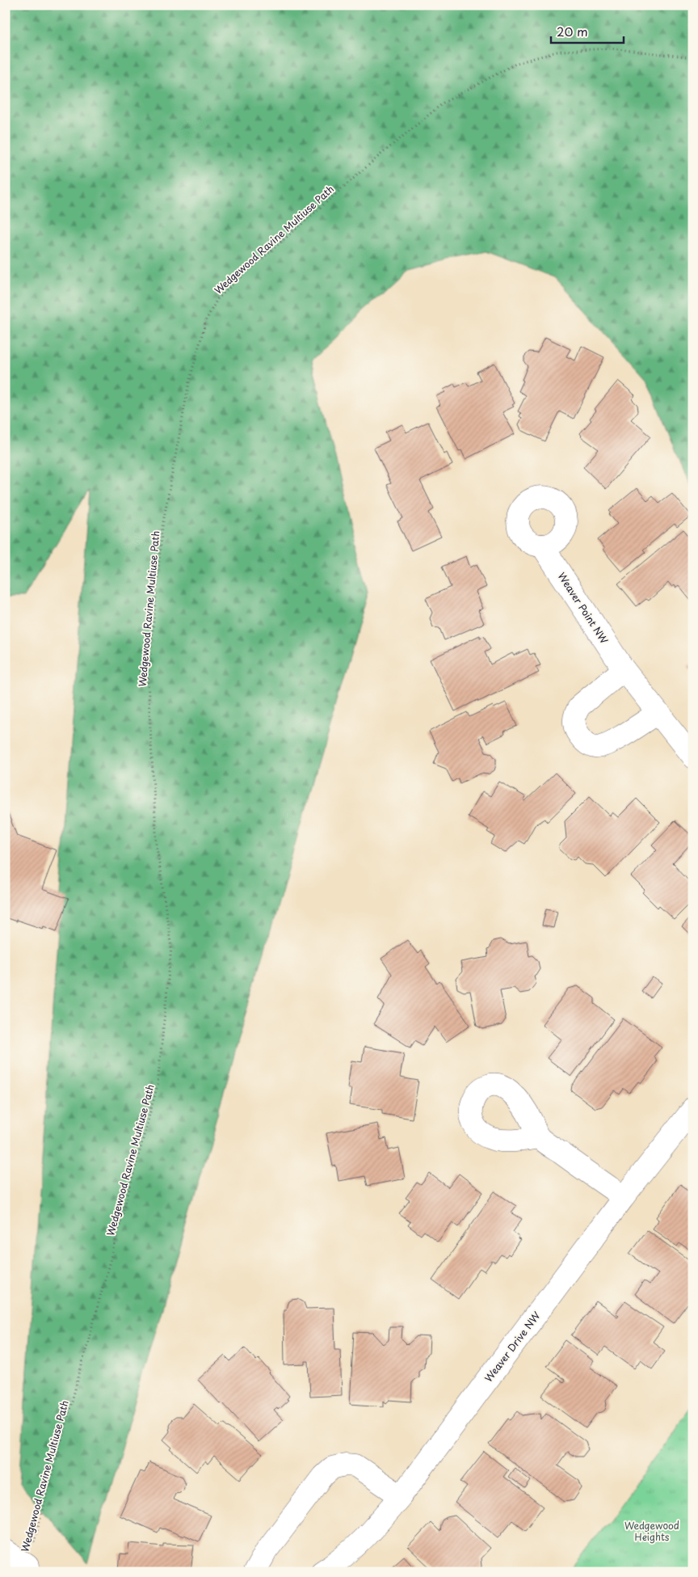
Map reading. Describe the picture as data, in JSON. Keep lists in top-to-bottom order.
{
  "streets": {
    "street": ["Weaver Point NW", "Weaver Drive NW"],
    "path": ["Wedgewood Ravine Multiuse Path"]
  },
  "parks": ["Wedgewood Heights"],
  "scale_bar": "20 m"
}
